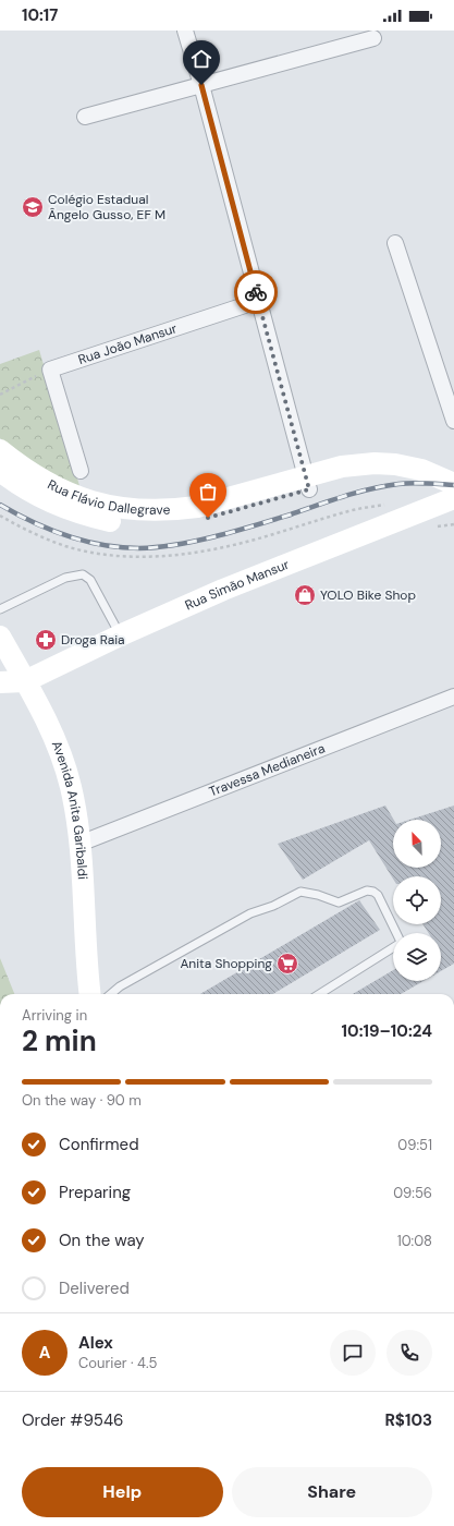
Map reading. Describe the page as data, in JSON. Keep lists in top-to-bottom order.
{
  "streets": {
    "main road": ["Rua Flávio Dallegrave", "Rua Simão Mansur", "Avenida Anita Garibaldi"],
    "street": ["Rua João Mansur", "Travessa Medianeira"]
  },
  "crossings": [
    ["Rua Flávio Dallegrave", "Rua Simão Mansur"],
    ["Rua Simão Mansur", "Avenida Anita Garibaldi"],
    ["Travessa Medianeira", "Avenida Anita Garibaldi"]
  ],
  "places": {
    "school or university": ["Colégio Estadual Ângelo Gusso, EF M"],
    "shop": ["YOLO Bike Shop"],
    "pharmacy": ["Droga Raia"],
    "supermarket": ["Anita Shopping"]
  },
  "north": "top left",
  "page": {
    "status": "10:17",
    "heading": ["2 min", "Arriving in", "10:19–10:24"],
    "panel": [
      "Alex",
      "Courier · 4.5",
      "Order #9546",
      "R$103"
    ],
    "bar": "On the way · 90 m",
    "list": [
      ["Confirmed", "09:51"],
      ["Preparing", "09:56"],
      ["On the way", "10:08"],
      "Delivered"
    ],
    "round": "A",
    "buttons": ["Help", "Share"]
  }
}
